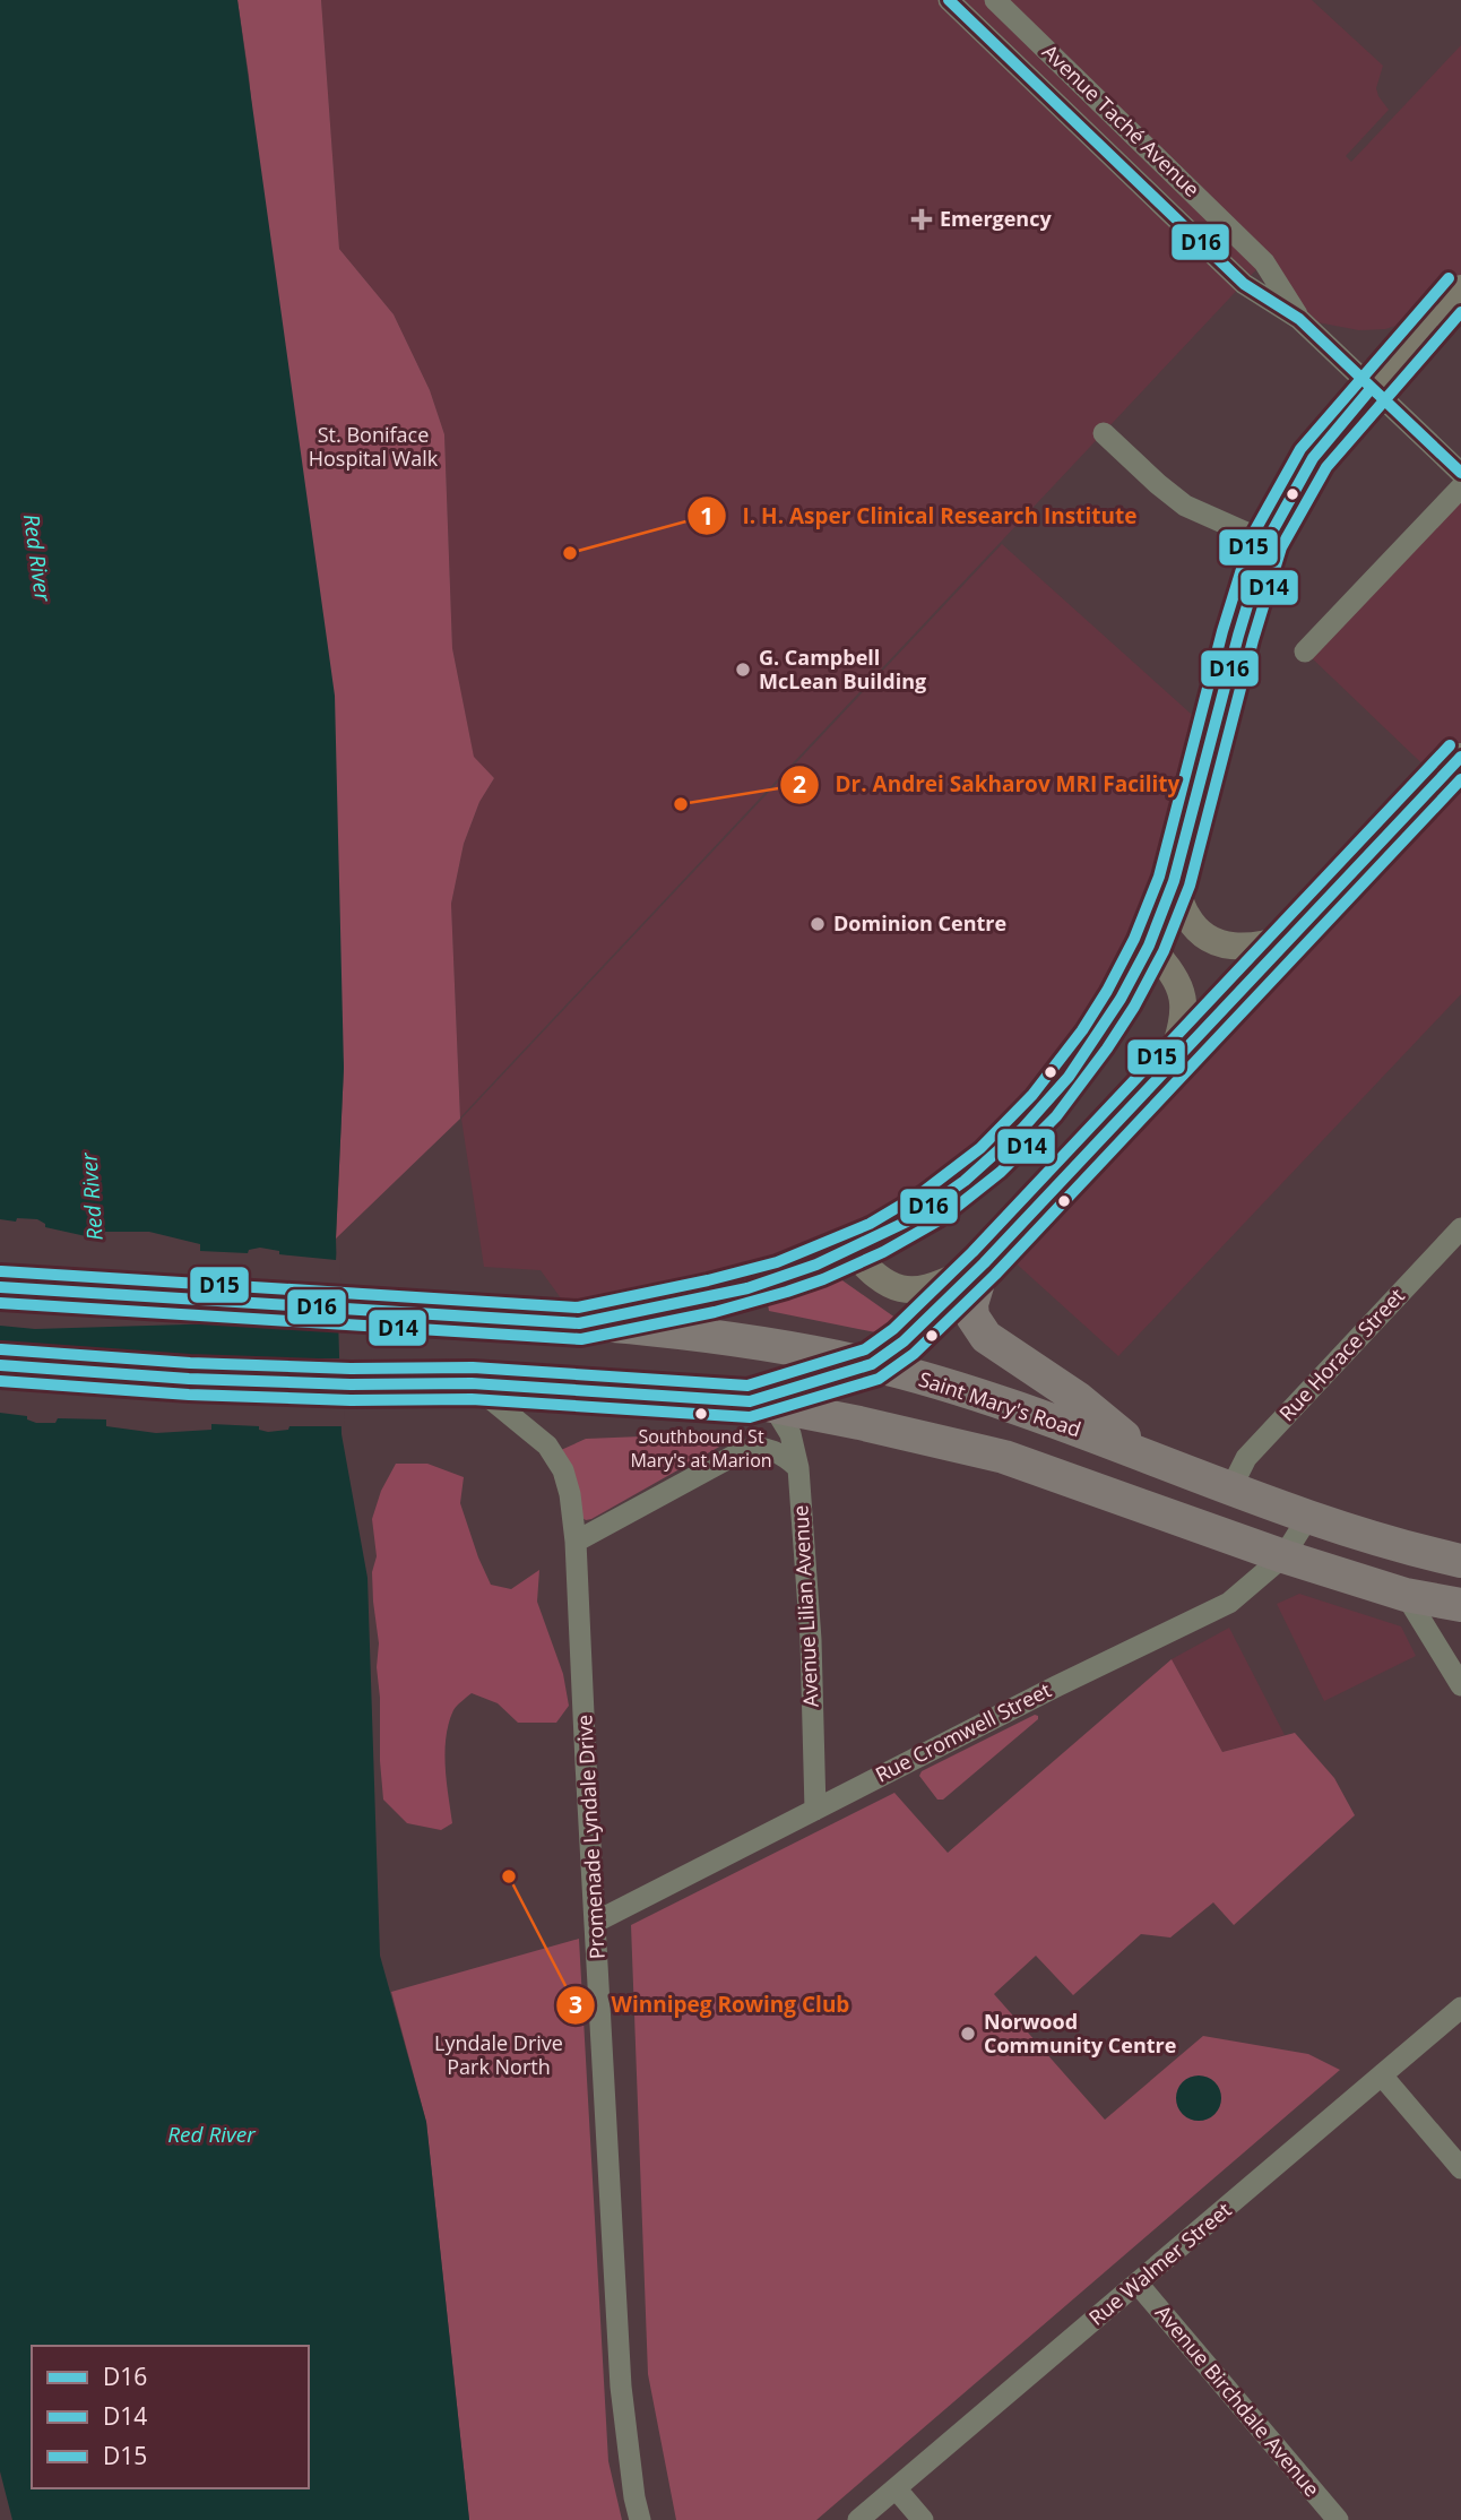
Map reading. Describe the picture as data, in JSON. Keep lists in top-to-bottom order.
{
  "streets": {
    "highway": ["Saint Mary's Road"],
    "street": [
      "Avenue Taché Avenue",
      "Rue Horace Street",
      "Avenue Lilian Avenue",
      "Rue Cromwell Street",
      "Promenade Lyndale Drive",
      "Rue Walmer Street",
      "Avenue Birchdale Avenue"
    ]
  },
  "crossings": [
    ["Rue Horace Street", "Saint Mary's Road"],
    ["Saint Mary's Road", "Rue Cromwell Street"],
    ["Avenue Lilian Avenue", "Rue Cromwell Street"],
    ["Rue Cromwell Street", "Promenade Lyndale Drive"],
    ["Rue Walmer Street", "Avenue Birchdale Avenue"]
  ],
  "water": ["Red River"],
  "parks": ["St. Boniface Hospital Walk", "Lyndale Drive Park North"],
  "places": {
    "health": ["Emergency"],
    "other": [
      "I. H. Asper Clinical Research Institute",
      "G. Campbell McLean Building",
      "Dr. Andrei Sakharov MRI Facility",
      "Dominion Centre",
      "Southbound St Mary's at Marion",
      "Winnipeg Rowing Club",
      "Norwood Community Centre"
    ]
  },
  "lines": ["transit line D16", "transit line D15", "transit line D14"],
  "legend": ["D16", "D14", "D15"]
}
